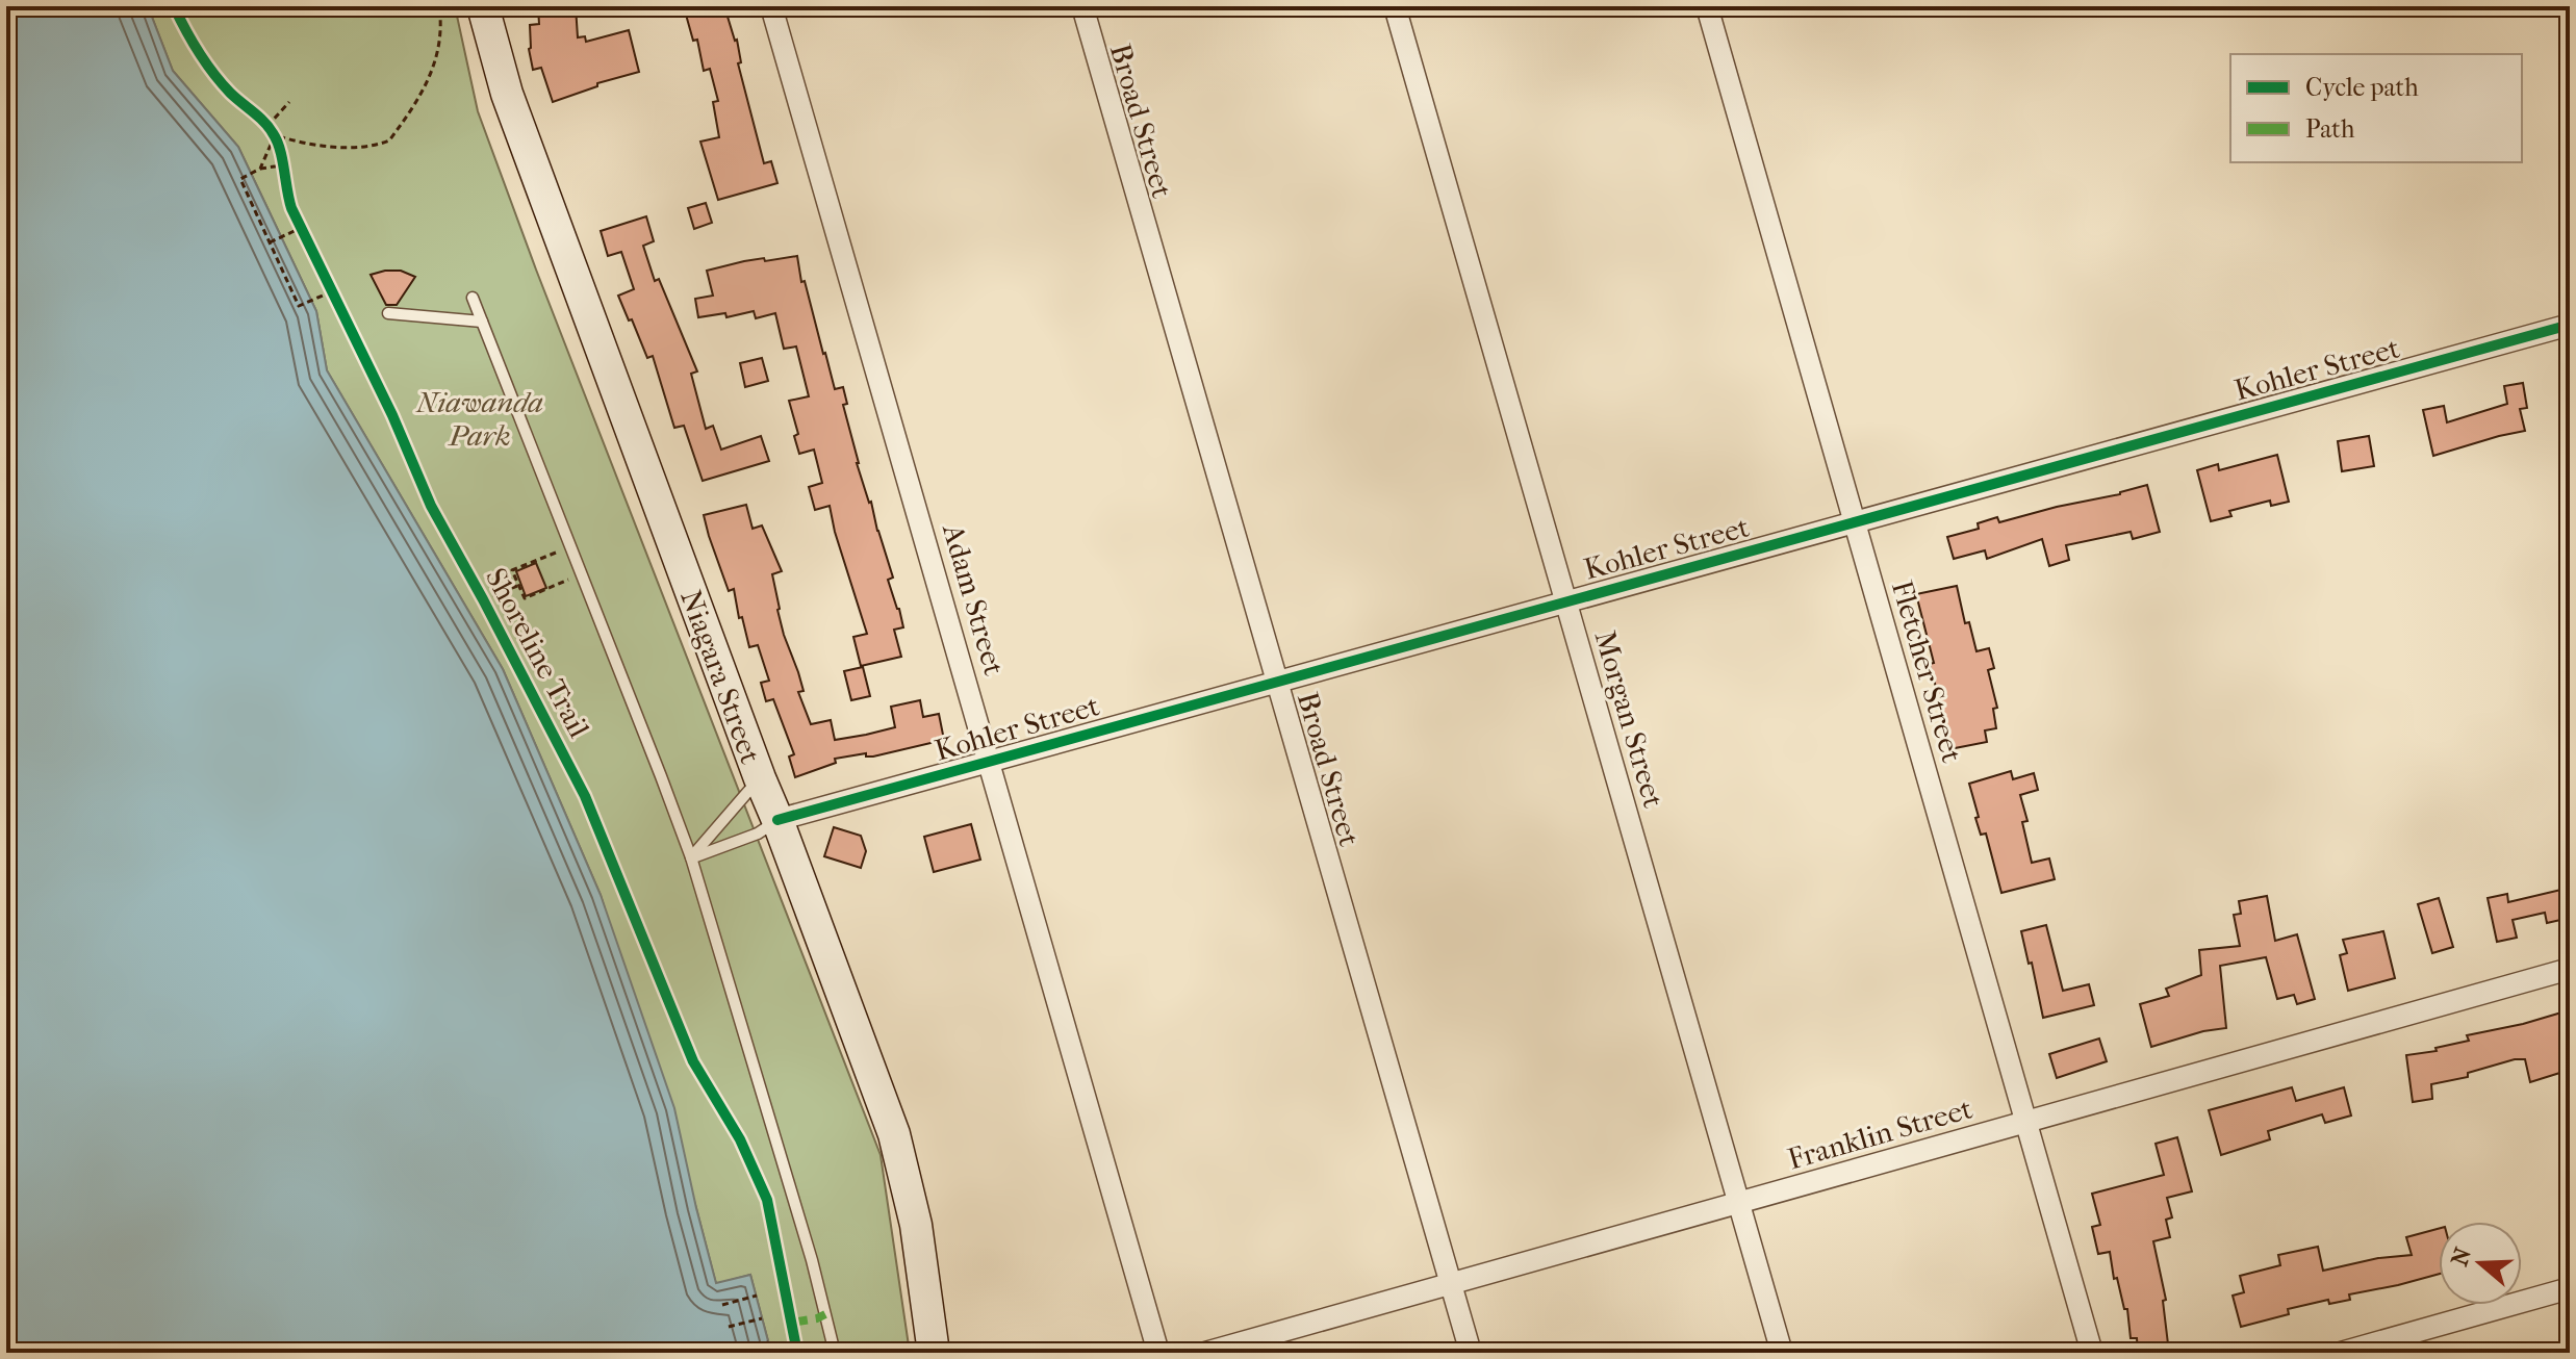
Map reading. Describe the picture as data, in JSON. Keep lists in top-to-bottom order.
{
  "streets": {
    "main road": ["Niagara Street"],
    "street": [
      "Broad Street",
      "Kohler Street",
      "Adam Street",
      "Fletcher Street",
      "Morgan Street",
      "Franklin Street"
    ],
    "cycle path": ["Shoreline Trail"]
  },
  "crossings": [
    ["Broad Street", "Kohler Street"],
    ["Broad Street", "Franklin Street"],
    ["Kohler Street", "Adam Street"],
    ["Kohler Street", "Fletcher Street"],
    ["Kohler Street", "Niagara Street"],
    ["Kohler Street", "Morgan Street"],
    ["Fletcher Street", "Franklin Street"],
    ["Morgan Street", "Franklin Street"]
  ],
  "parks": ["Niawanda Park"],
  "legend": ["Cycle path", "Path"],
  "north": "left"
}
